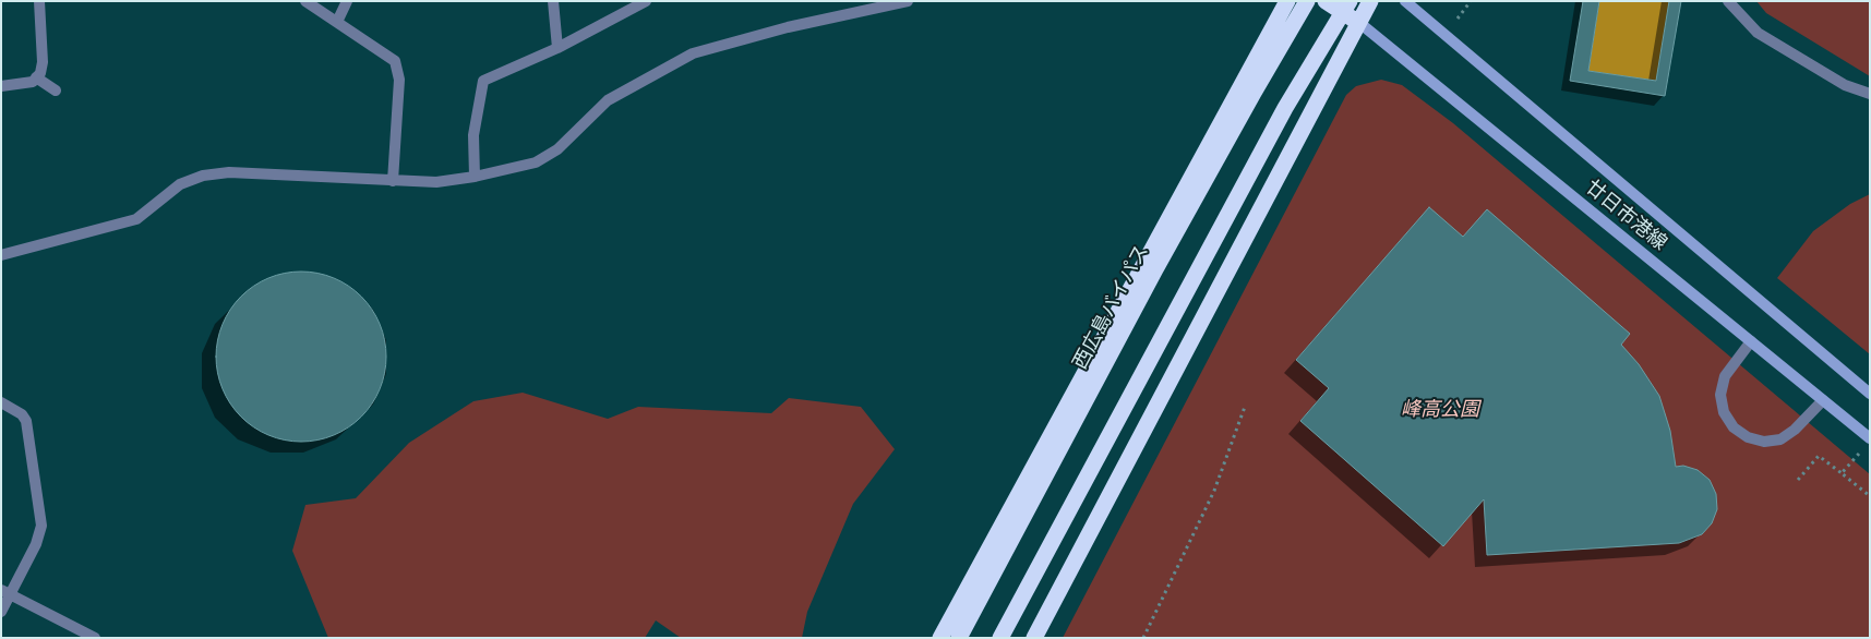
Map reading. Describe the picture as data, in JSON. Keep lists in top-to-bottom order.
{
  "streets": {
    "highway": ["西広島バイパス"],
    "main road": ["廿日市港線"]
  },
  "parks": ["峰高公園"]
}
